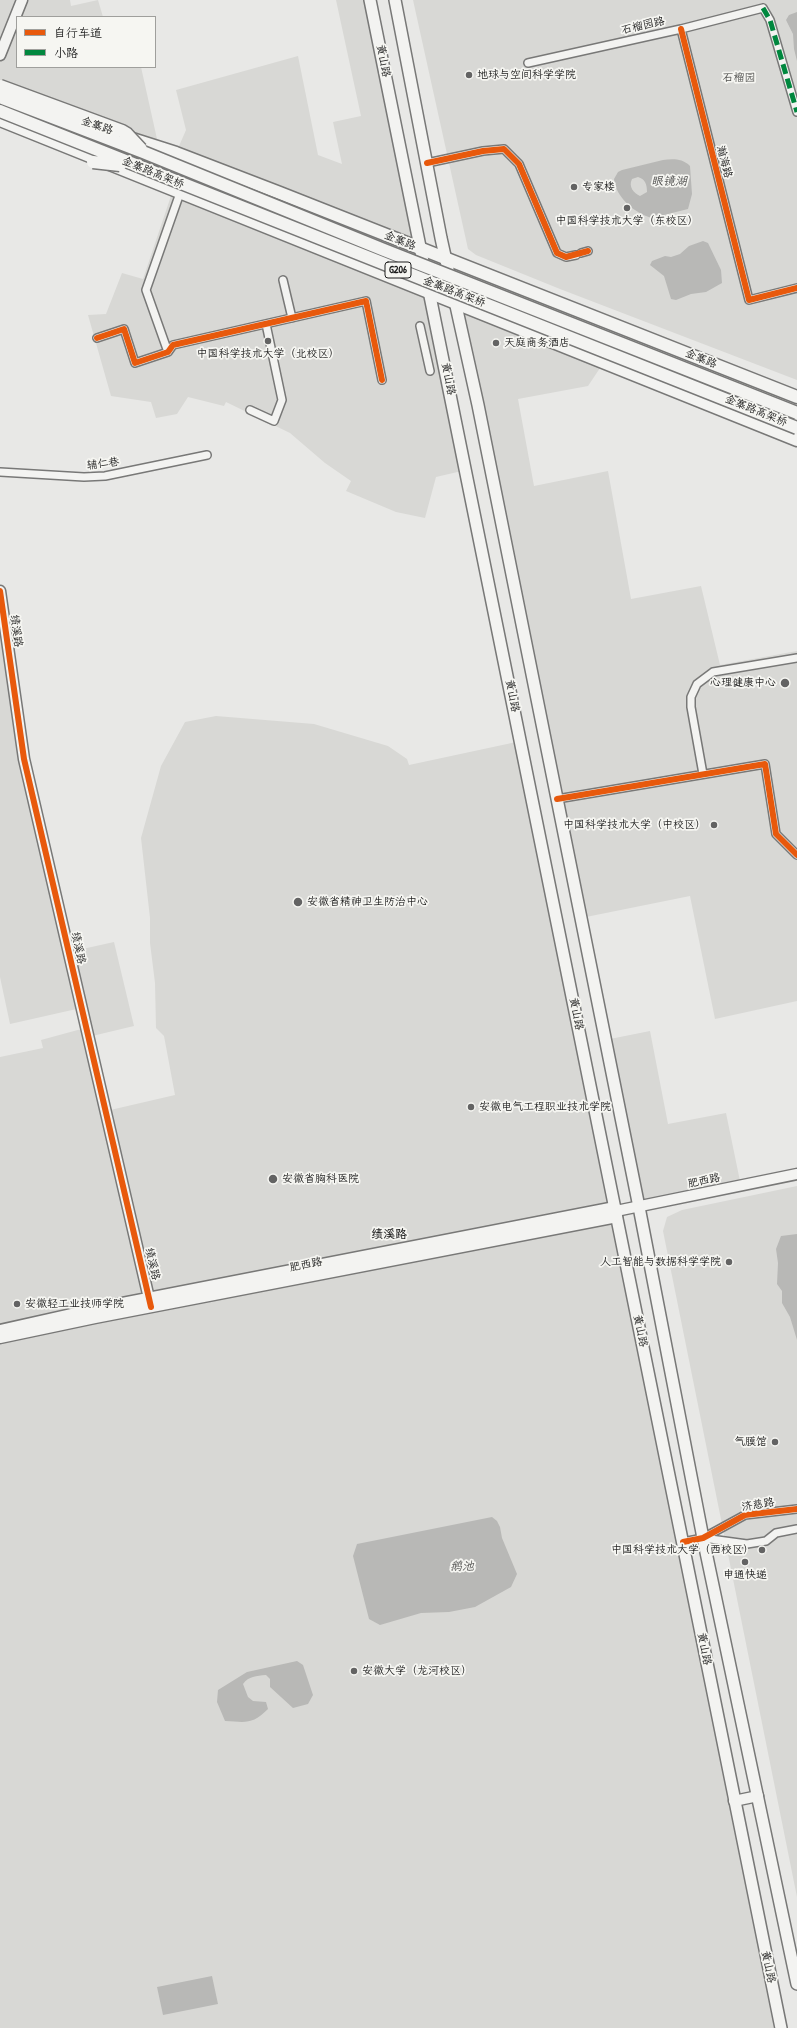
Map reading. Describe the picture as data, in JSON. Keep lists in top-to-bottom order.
{
  "streets": {
    "highway": ["金寨路", "金寨路高架桥", "G206"],
    "main road": ["黄山路", "绩溪路", "肥西路"],
    "street": [
      "石榴园路",
      "瀚海路",
      "辅仁巷",
      "济慈路"
    ]
  },
  "crossings": [
    ["石榴园路", "瀚海路"],
    ["黄山路", "金寨路"],
    ["黄山路", "肥西路"],
    ["黄山路", "济慈路"],
    ["绩溪路", "肥西路"]
  ],
  "districts": ["绩溪路"],
  "water": ["眼镜湖", "鹅池"],
  "parks": ["石榴园"],
  "places": [
    "地球与空间科学学院",
    "专家楼",
    "中国科学技术大学（东校区）",
    "中国科学技术大学（北校区）",
    "天庭商务酒店",
    "心理健康中心",
    "中国科学技术大学（中校区）",
    "安徽省精神卫生防治中心",
    "安徽电气工程职业技术学院",
    "安徽省胸科医院",
    "人工智能与数据科学学院",
    "安徽轻工业技师学院",
    "气膜馆",
    "中国科学技术大学（西校区）",
    "申通快递",
    "安徽大学（龙河校区）"
  ],
  "legend": ["自行车道", "小路"]
}
